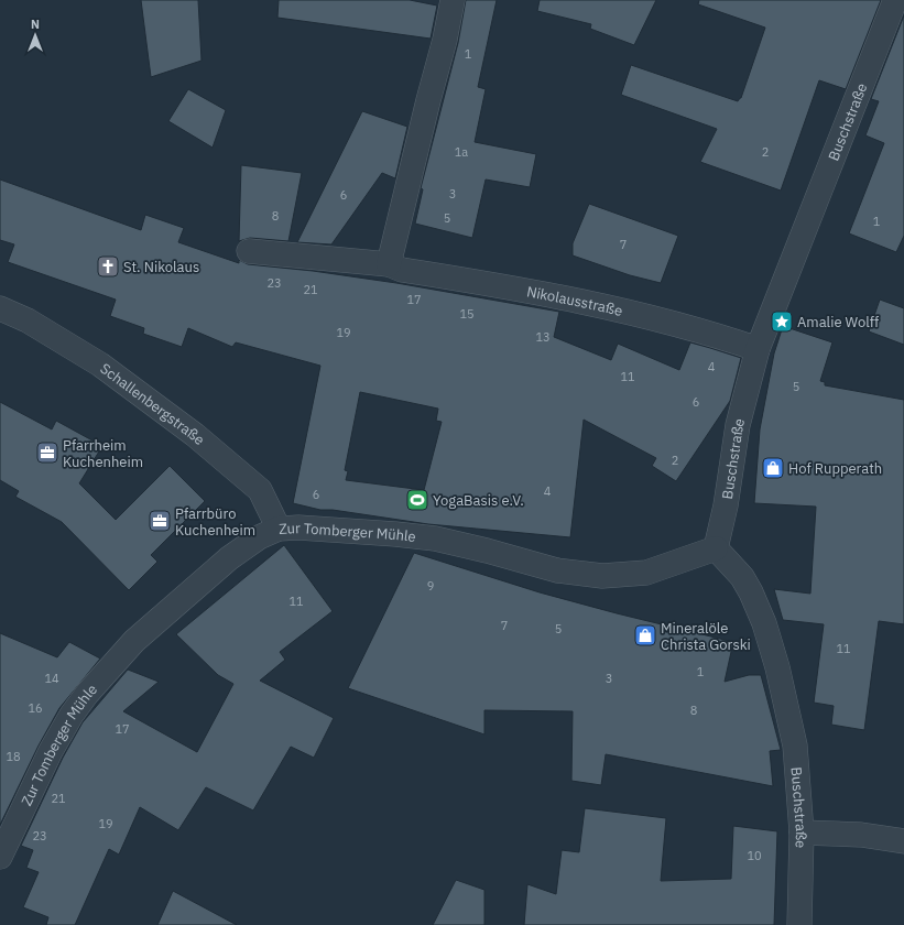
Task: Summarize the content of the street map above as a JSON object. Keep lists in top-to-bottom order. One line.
{"streets":{"street":["Buschstraße","Nikolausstraße","Schallenbergstraße","Zur Tomberger Mühle"]},"crossings":[["Buschstraße","Nikolausstraße"],["Buschstraße","Zur Tomberger Mühle"],["Schallenbergstraße","Zur Tomberger Mühle"]],"places":{"church":["St. Nikolaus"],"place":["Amalie Wolff"],"office":["Pfarrheim Kuchenheim","Pfarrbüro Kuchenheim"],"shop":["Hof Rupperath","Mineralöle Christa Gorski"],"sports":["YogaBasis e.V."]},"house_numbers":["1","1a","2","3","6","8","5","1","7","23","21","17","15","19","13","4","11","5","6","2","4","6","9","11","7","5","11","1","14","3","16","8","17","18","21","19","23","10"],"north":"top"}
